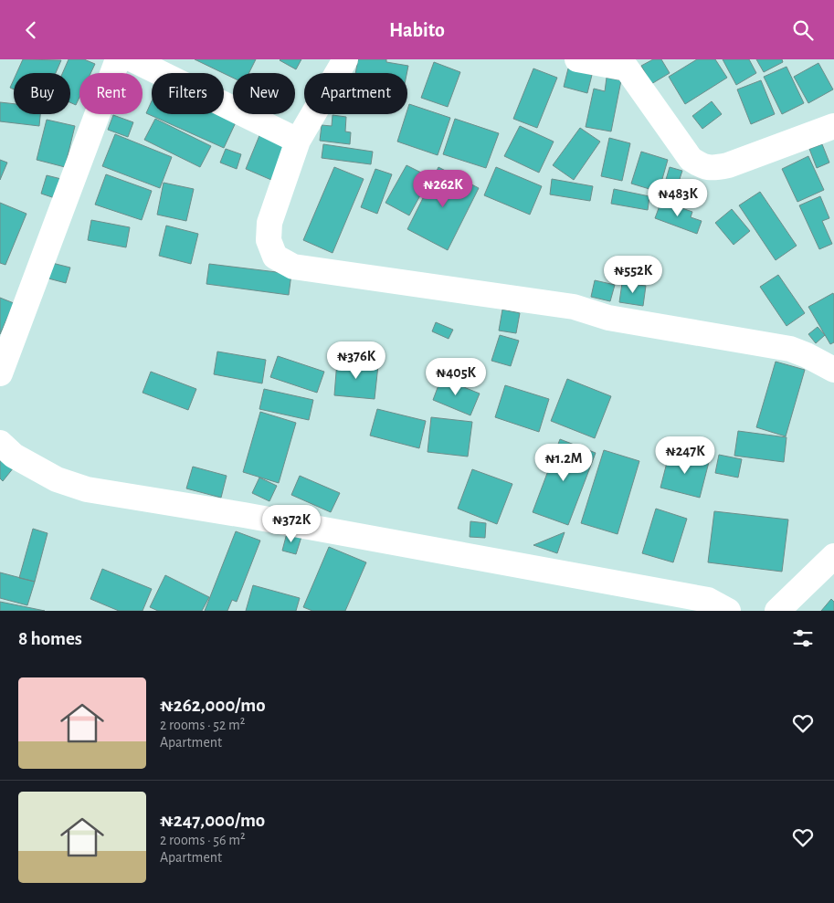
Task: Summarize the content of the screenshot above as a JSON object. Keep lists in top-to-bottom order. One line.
{"page":{"header":"Habito","chip":["Buy","Rent","Filters","New","Apartment"],"price":["₦262K","₦483K","₦552K","₦376K","₦405K","₦247K","₦1.2M","₦372K"],"heading":"8 homes","list":[{"name":"₦262,000/mo","note":"2 rooms · 52 m² · Apartment"},{"name":"₦247,000/mo","note":"2 rooms · 56 m² · Apartment"}]}}
